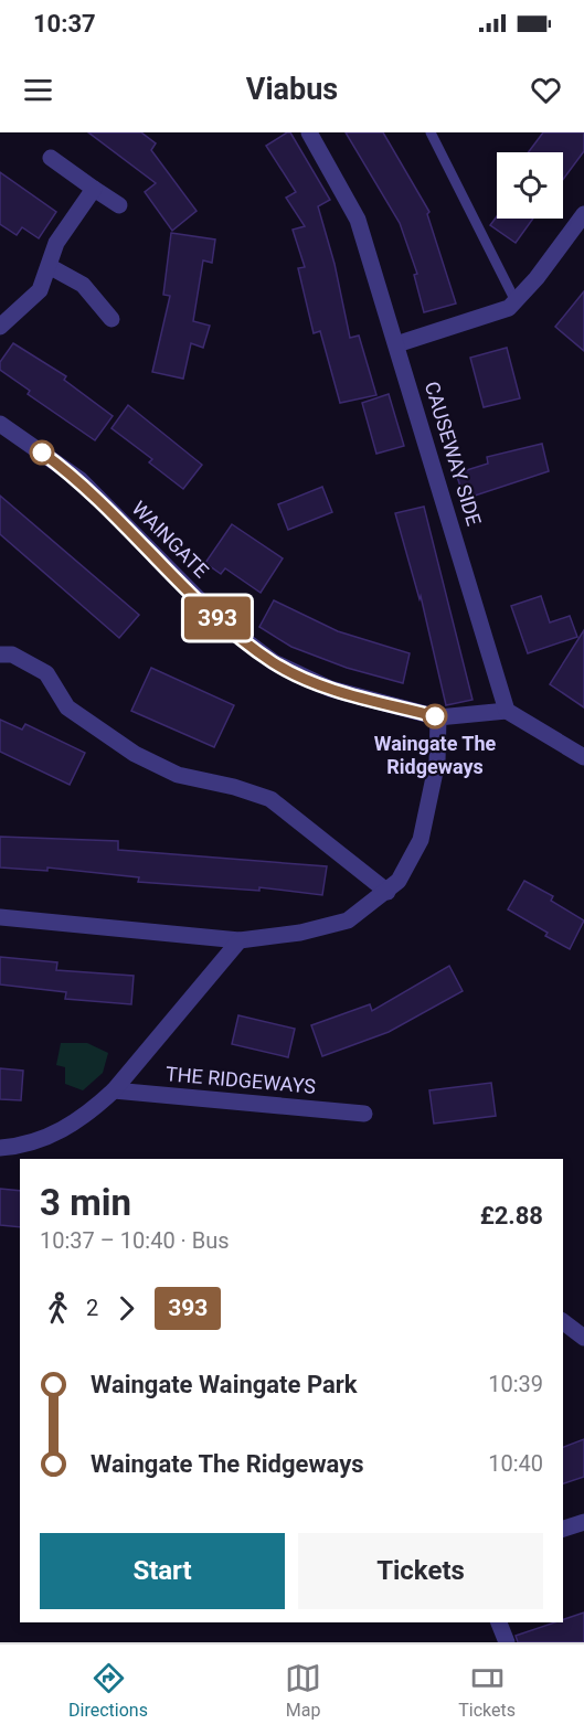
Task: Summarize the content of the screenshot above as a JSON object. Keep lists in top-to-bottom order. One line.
{"streets":{"street":["CAUSEWAY SIDE","WAINGATE","THE RIDGEWAYS"]},"crossings":[["CAUSEWAY SIDE","WAINGATE"]],"places":["Waingate The Ridgeways"],"lines":["bus line 393"],"page":{"status":"10:37","header":"Viabus","on_map":"393","heading":["3 min","10:37 – 10:40 · Bus","£2.88"],"legs":["2","393"],"list":[{"name":"Waingate Waingate Park","value":"10:39"},{"name":"Waingate The Ridgeways","value":"10:40"}],"buttons":["Start","Tickets"],"tabs":["Directions","Map","Tickets"]}}
